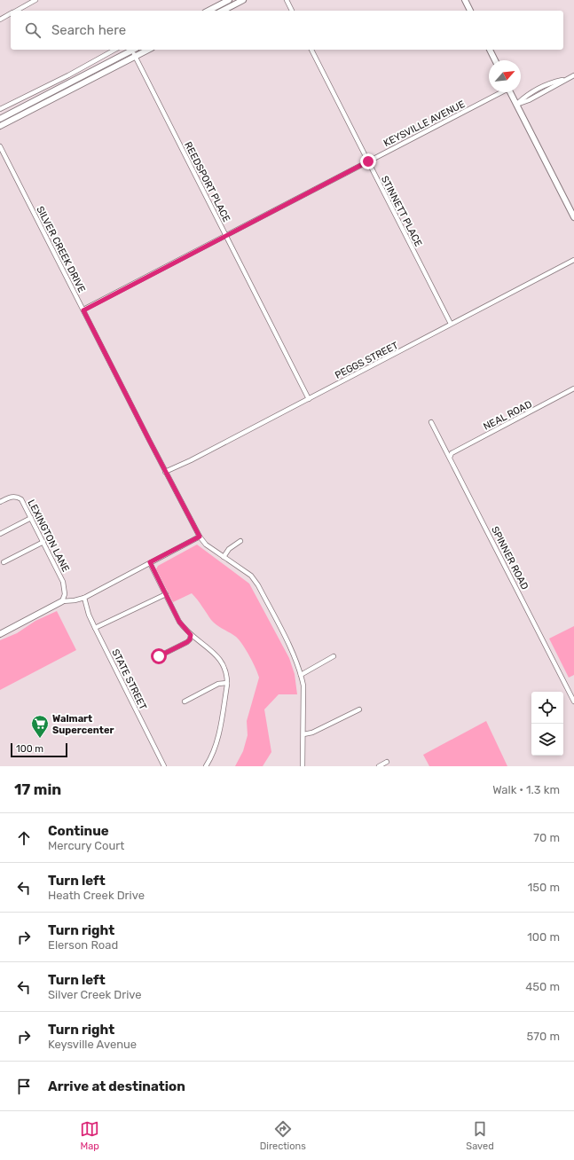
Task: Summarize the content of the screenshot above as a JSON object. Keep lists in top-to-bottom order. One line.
{"streets":{"street":["KEYSVILLE AVENUE","REEDSPORT PLACE","STINNETT PLACE","SILVER CREEK DRIVE","PEGGS STREET","NEAL ROAD","LEXINGTON LANE","SPINNER ROAD","STATE STREET"]},"crossings":[["KEYSVILLE AVENUE","REEDSPORT PLACE"],["KEYSVILLE AVENUE","STINNETT PLACE"],["KEYSVILLE AVENUE","SILVER CREEK DRIVE"],["REEDSPORT PLACE","PEGGS STREET"],["STINNETT PLACE","PEGGS STREET"],["SILVER CREEK DRIVE","PEGGS STREET"],["NEAL ROAD","SPINNER ROAD"]],"places":{"supermarket":["Walmart Supercenter"]},"scale_bar":"100 m","north":"top right","page":{"search":"Search here","scale":"100 m","heading":["17 min","Walk · 1.3 km"],"list":[["Continue","Mercury Court","70 m"],["Turn left","Heath Creek Drive","150 m"],["Turn right","Elerson Road","100 m"],["Turn left","Silver Creek Drive","450 m"],["Turn right","Keysville Avenue","570 m"],"Arrive at destination"],"nav":["Map","Directions","Saved"]}}
